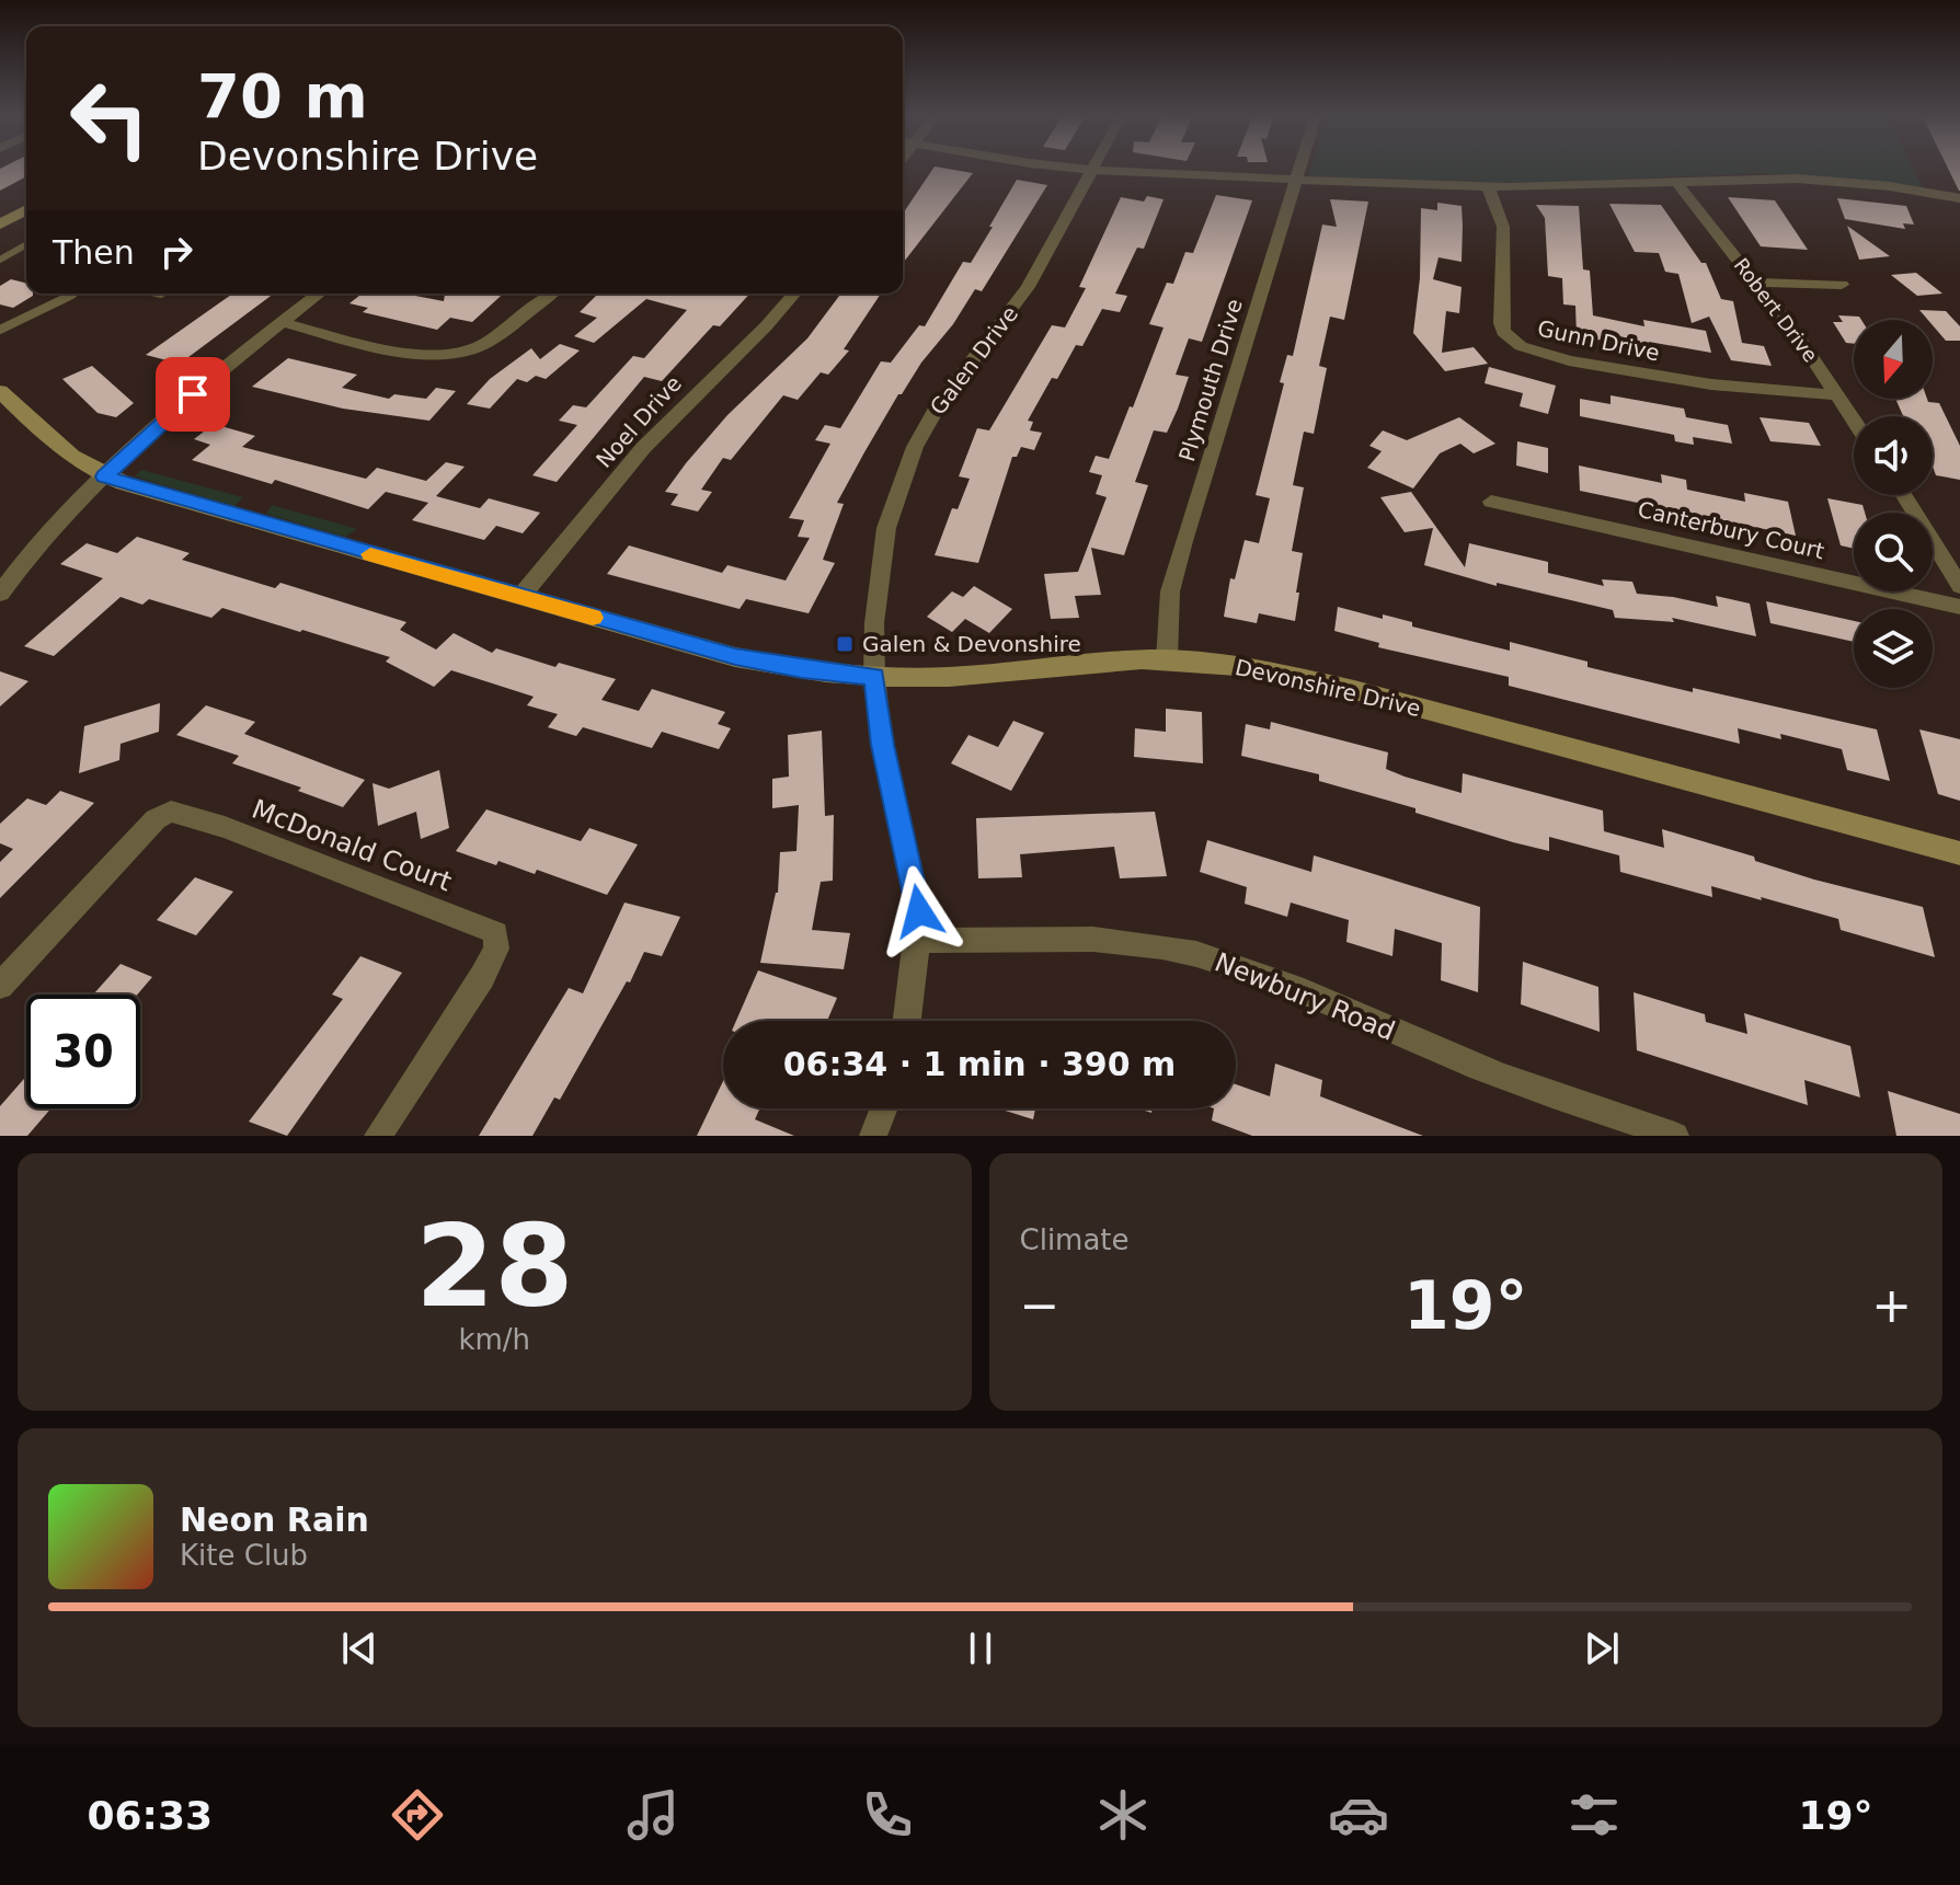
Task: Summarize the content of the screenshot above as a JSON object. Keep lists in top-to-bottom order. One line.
{"streets":{"street":["Robert Drive","Gunn Drive","Galen Drive","Plymouth Drive","Noel Drive","Canterbury Court","Devonshire Drive","McDonald Court","Newbury Road"]},"crossings":[["Robert Drive","Gunn Drive"],["Galen Drive","Devonshire Drive"],["Galen Drive","Newbury Road"],["Plymouth Drive","Devonshire Drive"],["Noel Drive","Devonshire Drive"]],"places":{"transit":["Galen & Devonshire"]},"north":"bottom","page":{"turn":["70 m","Devonshire Drive"],"then":"Then","limit":"30","trip":"06:34 · 1 min · 390 m","tile":[["28","km/h"],"Climate"],"heat":["−","19°","+"],"song":["Neon Rain","Kite Club"],"tabs":["06:33","19°"]}}
